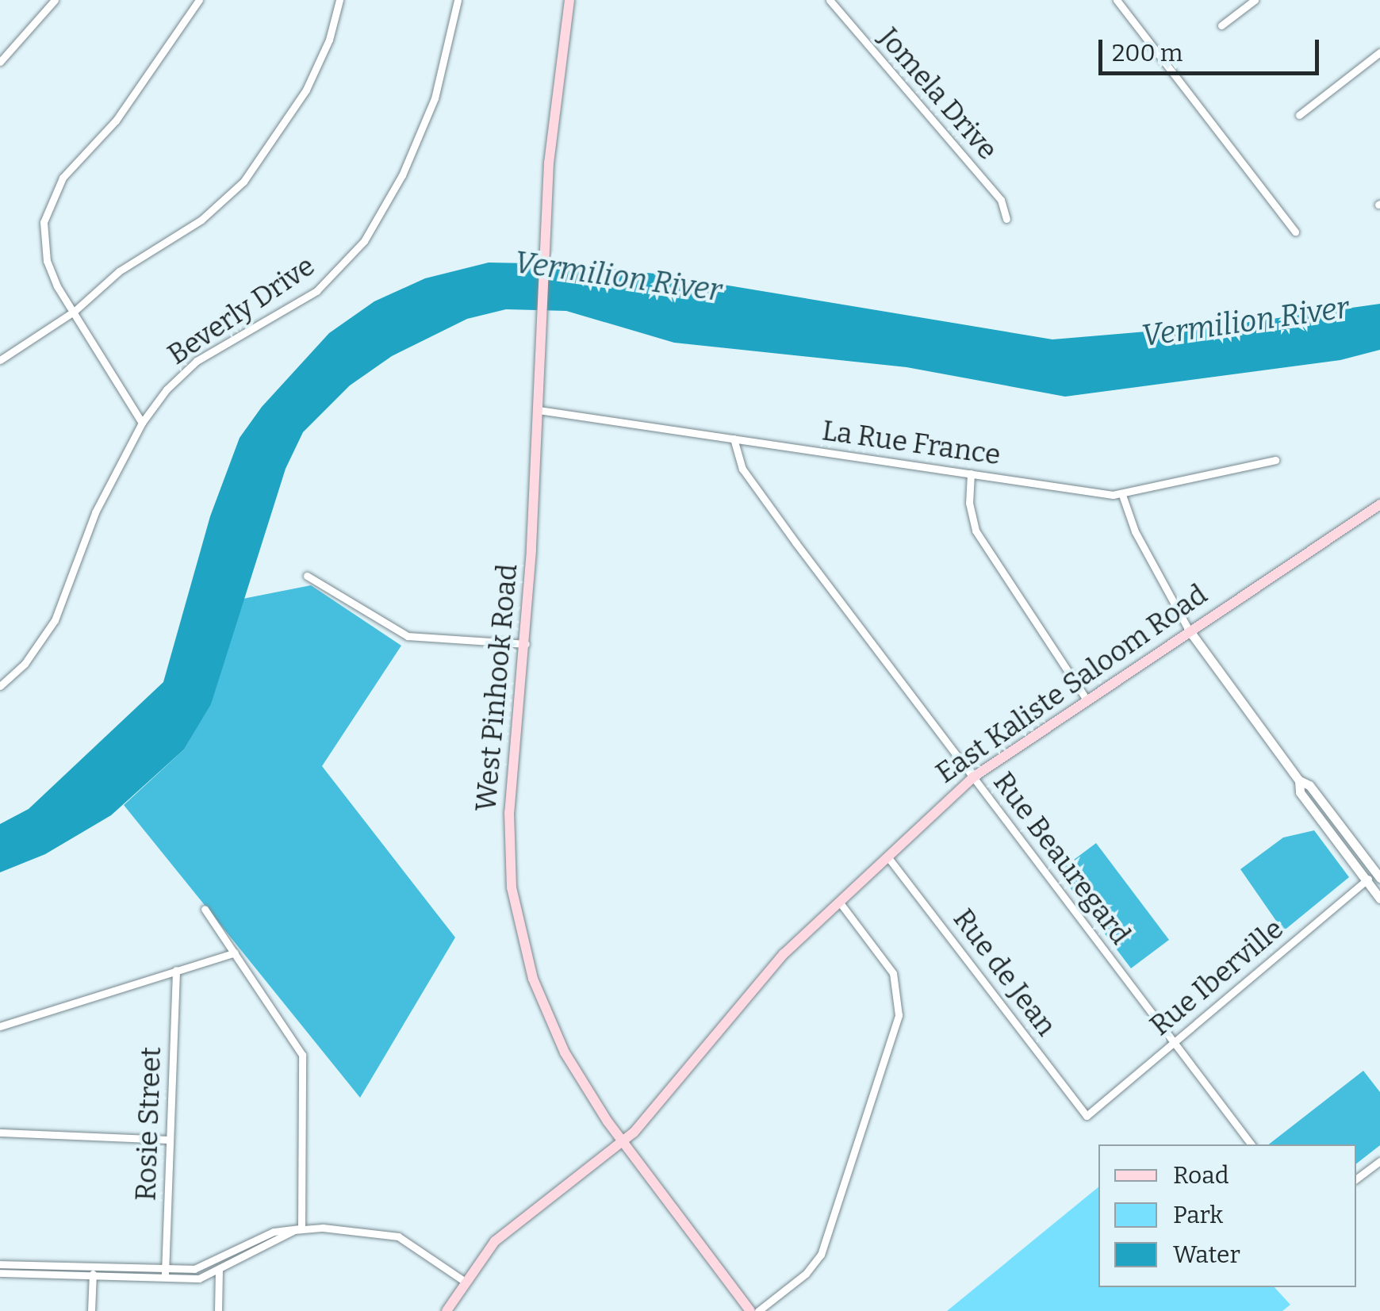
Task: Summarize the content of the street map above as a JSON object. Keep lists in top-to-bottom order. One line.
{"streets":{"main road":["East Kaliste Saloom Road","West Pinhook Road"],"street":["Jomela Drive","Beverly Drive","La Rue France","Rue Beauregard","Rue de Jean","Rue Iberville","Rosie Street"]},"crossings":[["La Rue France","West Pinhook Road"],["La Rue France","Rue Beauregard"],["East Kaliste Saloom Road","West Pinhook Road"],["East Kaliste Saloom Road","Rue Beauregard"],["East Kaliste Saloom Road","Rue de Jean"],["Rue Beauregard","Rue Iberville"],["Rue de Jean","Rue Iberville"]],"water":["Vermilion River"],"legend":["Road","Park","Water"],"scale_bar":"200 m"}
